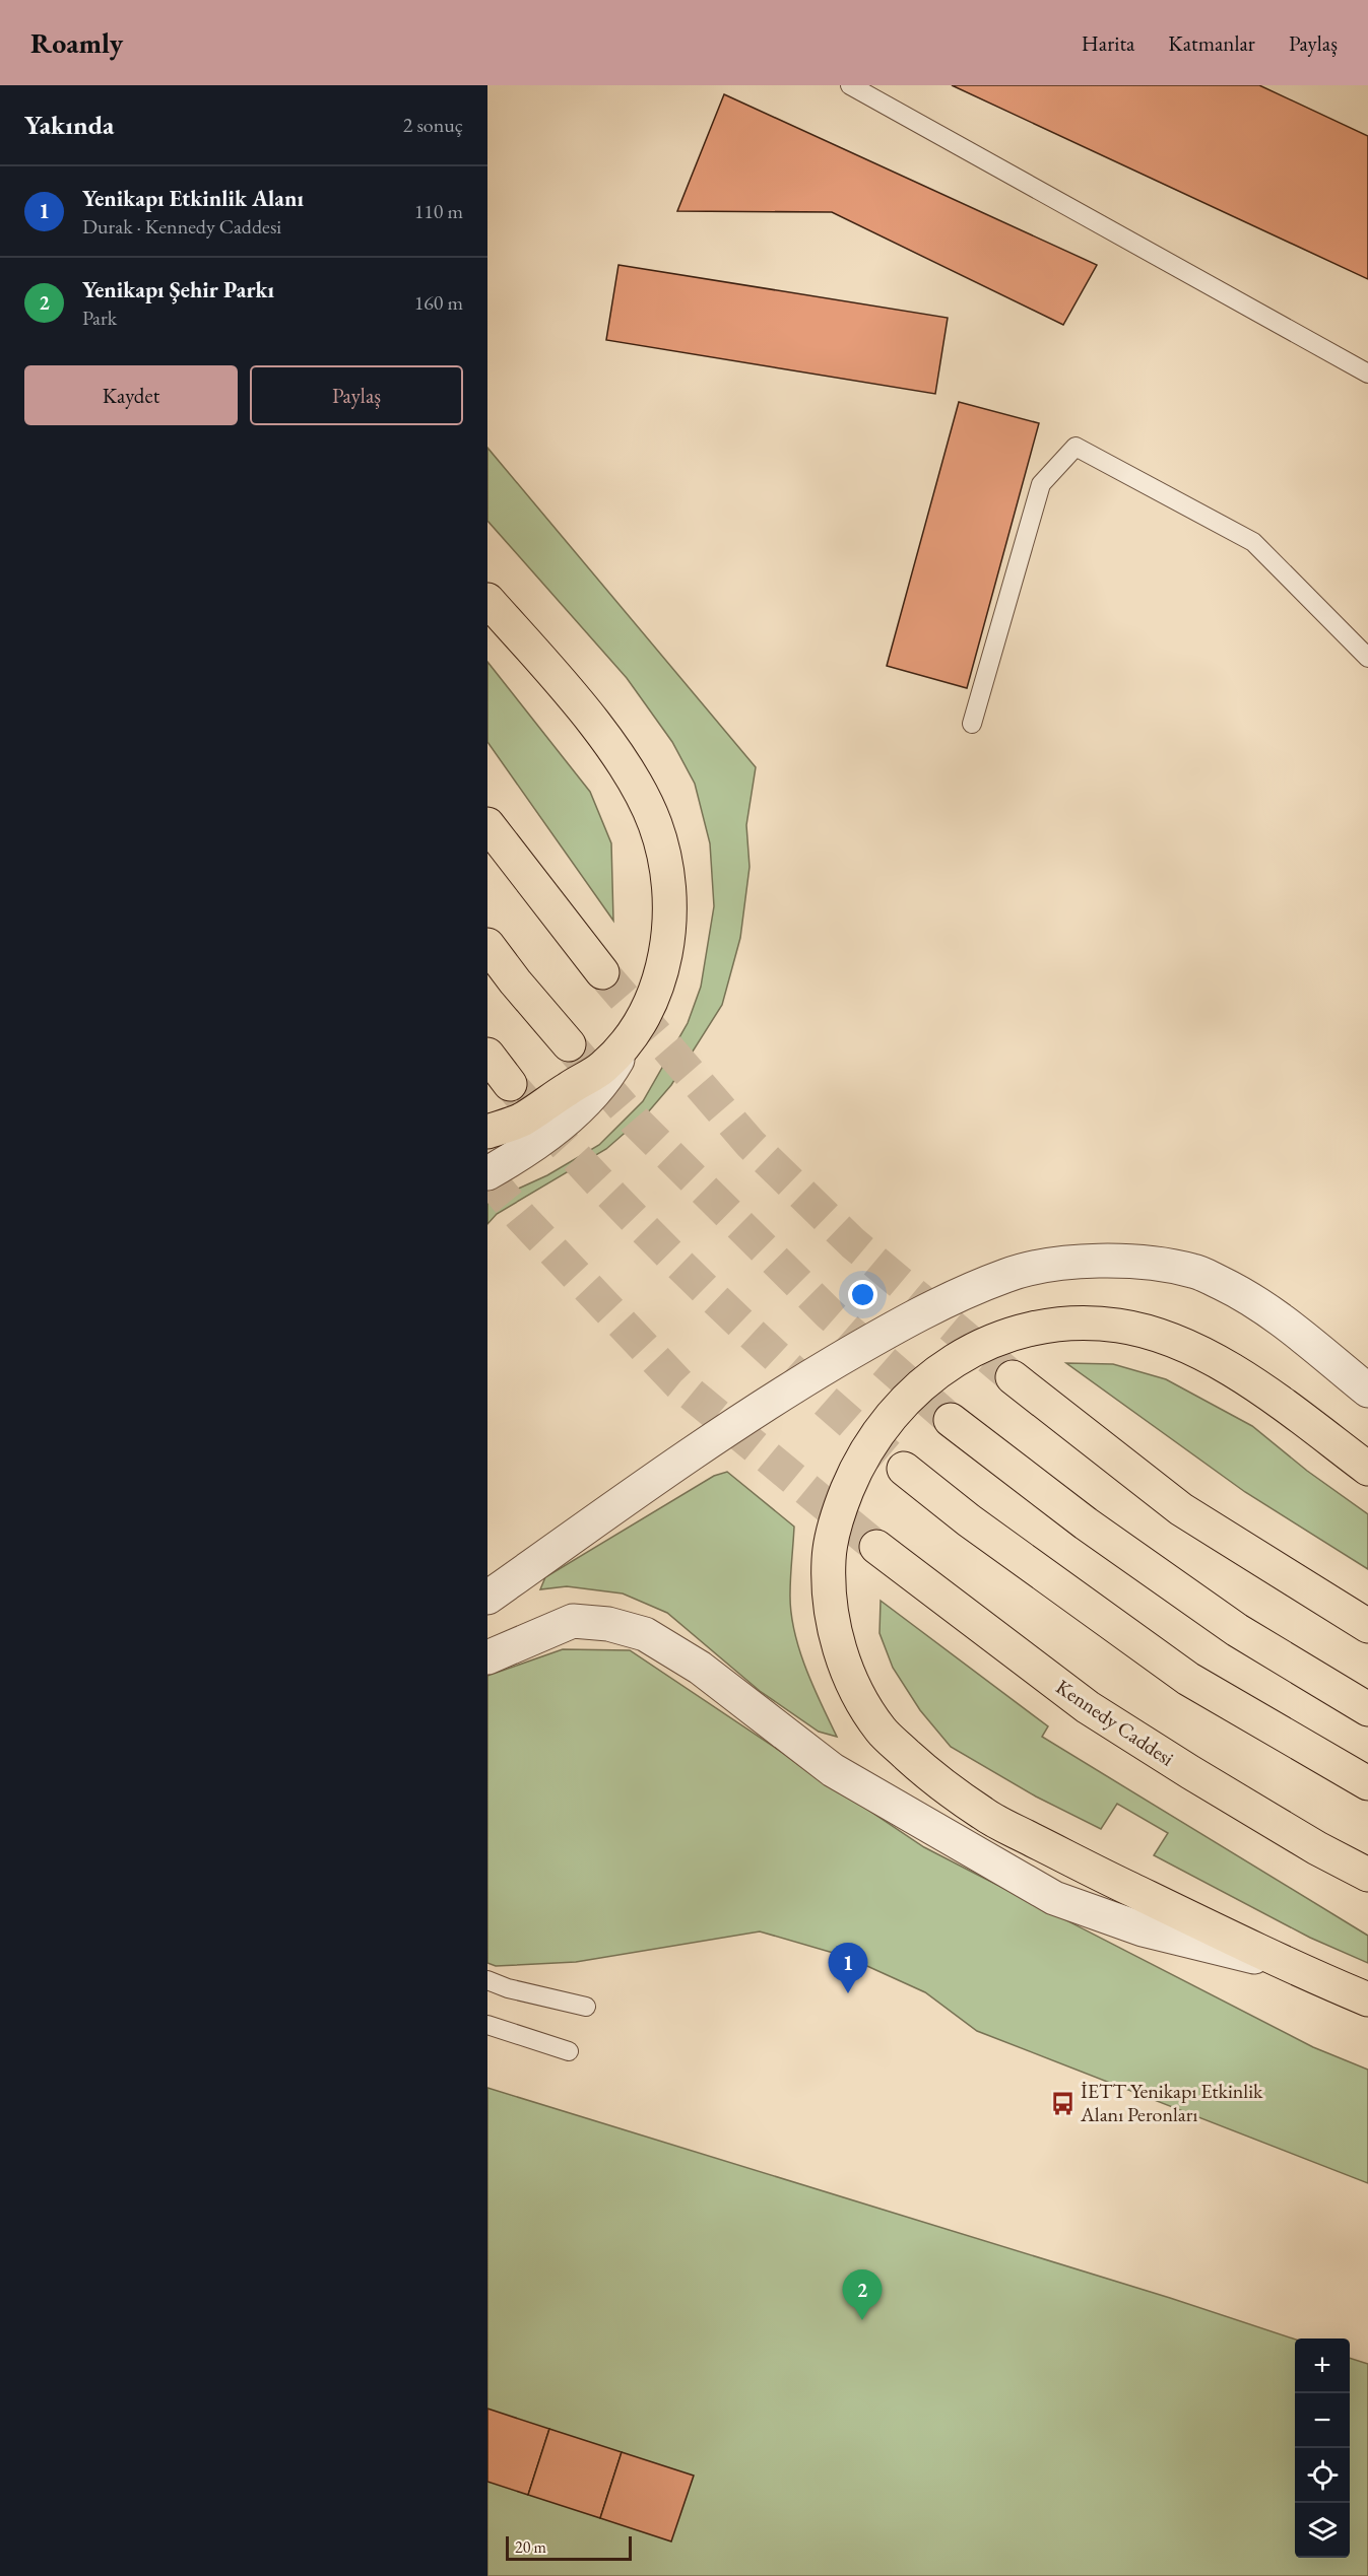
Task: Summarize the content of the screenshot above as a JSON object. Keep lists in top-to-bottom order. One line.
{"streets":{"main road":["Kennedy Caddesi"]},"places":{"bus stop":["İETT Yenikapı Etkinlik Alanı Peronları"]},"scale_bar":"20 m","page":{"header":"Roamly","nav":["Harita","Katmanlar","Paylaş"],"heading":["Yakında","2 sonuç"],"list":[{"mark":"1","name":"Yenikapı Etkinlik Alanı","note":"Durak · Kennedy Caddesi","value":"110 m"},{"mark":"2","name":"Yenikapı Şehir Parkı","note":"Park","value":"160 m"}],"buttons":["Kaydet","Paylaş"],"pins":["1","2"],"map_buttons":["+","−"],"scale":"20 m"}}
